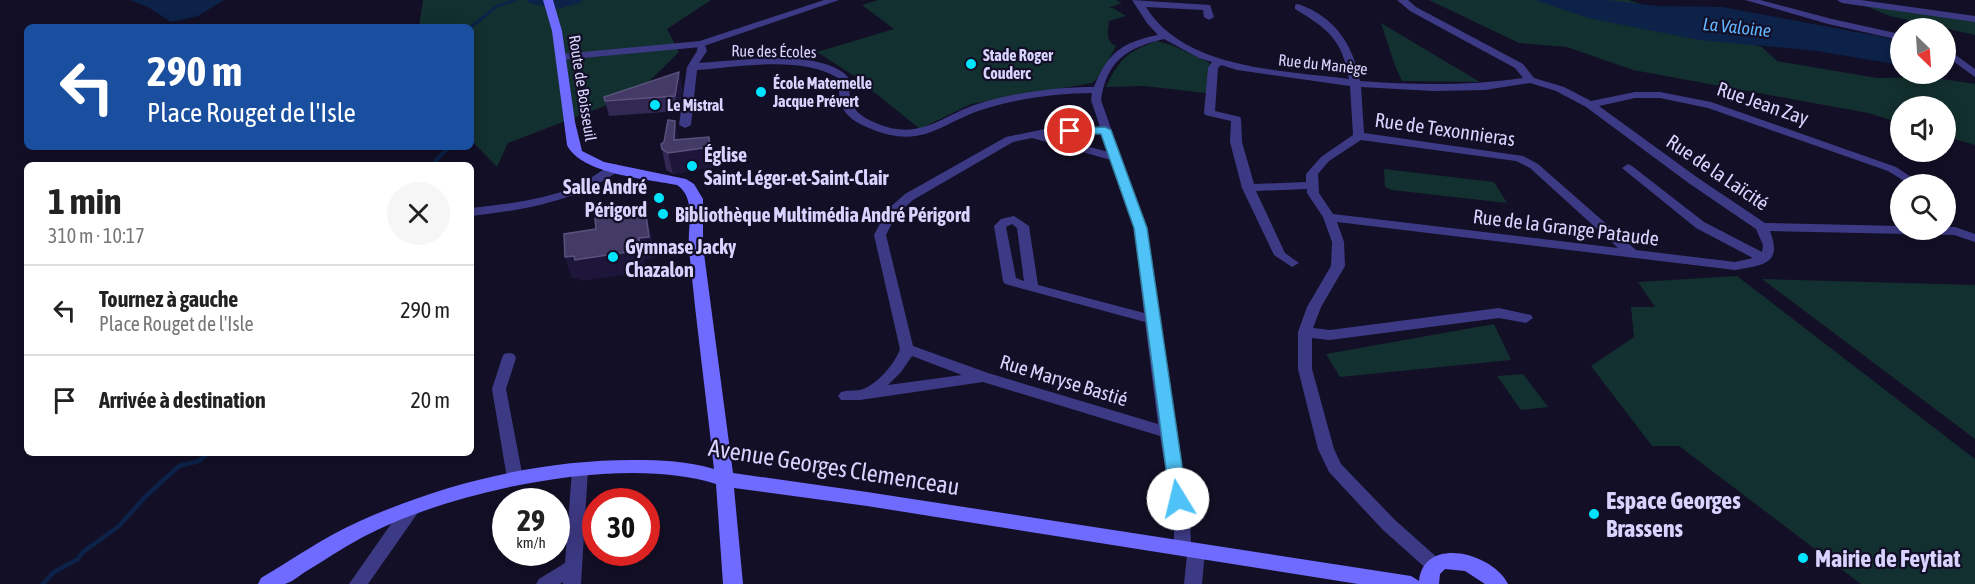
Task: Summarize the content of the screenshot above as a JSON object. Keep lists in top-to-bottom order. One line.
{"streets":{"main road":["Route de Boisseuil","Avenue Georges Clemenceau"],"street":["Rue des Écoles","Rue du Manège","Rue Jean Zay","Rue de Texonnieras","Rue de la Laïcité","Rue de la Grange Pataude","Rue Maryse Bastié"]},"crossings":[["Rue du Manège","Rue de la Laïcité"],["Route de Boisseuil","Avenue Georges Clemenceau"],["Rue Jean Zay","Rue de la Laïcité"],["Rue de Texonnieras","Rue de la Grange Pataude"]],"water":["La Valoine"],"places":["Stade Roger Couderc","École Maternelle Jacque Prévert","Le Mistral","Église Saint-Léger-et-Saint-Clair","Salle André Périgord","Bibliothèque Multimédia André Périgord","Gymnase Jacky Chazalon","Espace Georges Brassens","Mairie de Feytiat"],"north":"bottom right","page":{"turn":["290 m","Place Rouget de l'Isle"],"heading":["1 min","310 m · 10:17"],"list":[{"name":"Tournez à gauche","note":"Place Rouget de l'Isle","value":"290 m"},{"name":"Arrivée à destination","value":"20 m"}],"speed":"29 km/h","limit":"30"}}
